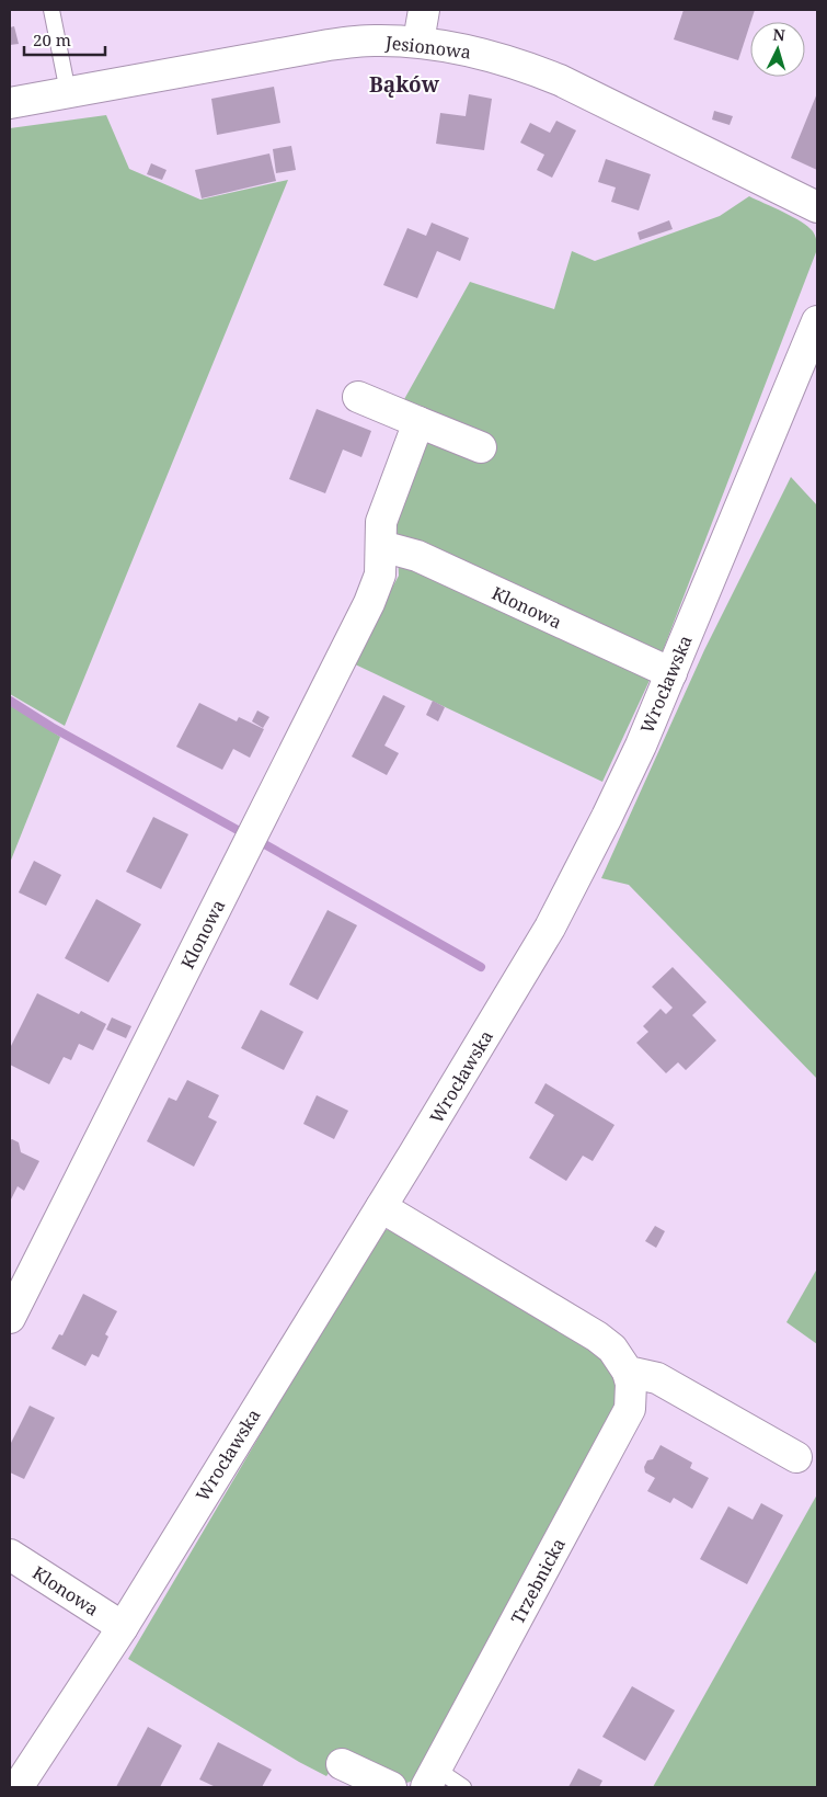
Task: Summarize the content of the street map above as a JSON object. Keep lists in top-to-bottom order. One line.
{"streets":{"street":["Jesionowa","Klonowa","Wrocławska","Trzebnicka"]},"crossings":[["Klonowa","Wrocławska"],["Wrocławska","Trzebnicka"]],"districts":["Bąków"],"scale_bar":"20 m","north":"top"}
